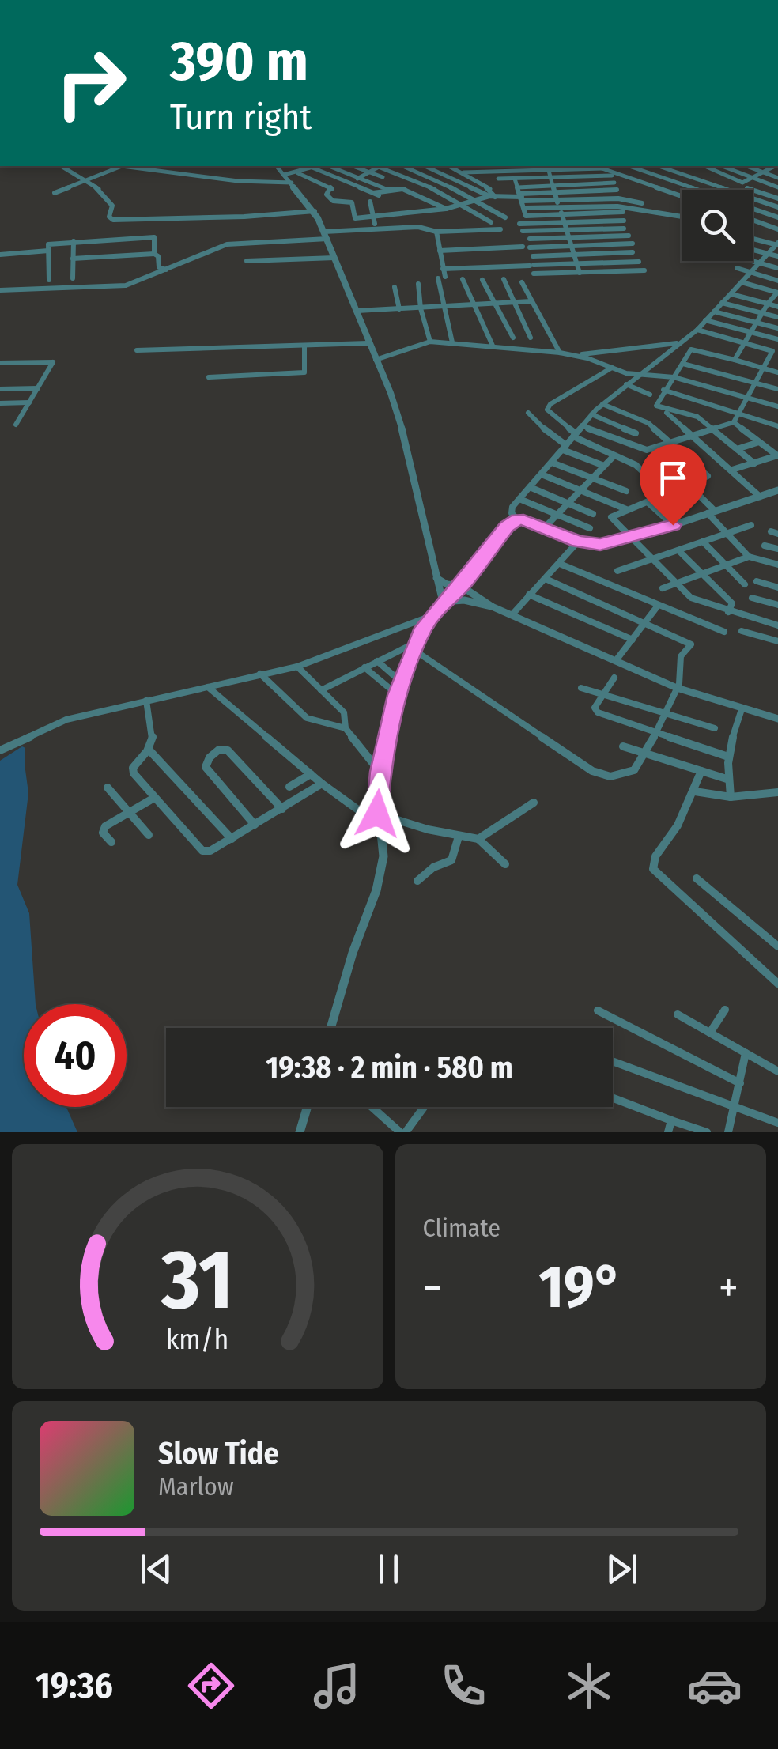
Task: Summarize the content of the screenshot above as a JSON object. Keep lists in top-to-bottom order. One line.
{"page":{"turn":["390 m","Turn right"],"limit":"40","trip":"19:38 · 2 min · 580 m","tile":"Climate","heat":["−","19°","+"],"song":["Slow Tide","Marlow"],"tabs":"19:36","gauge":["31","km/h"]}}
